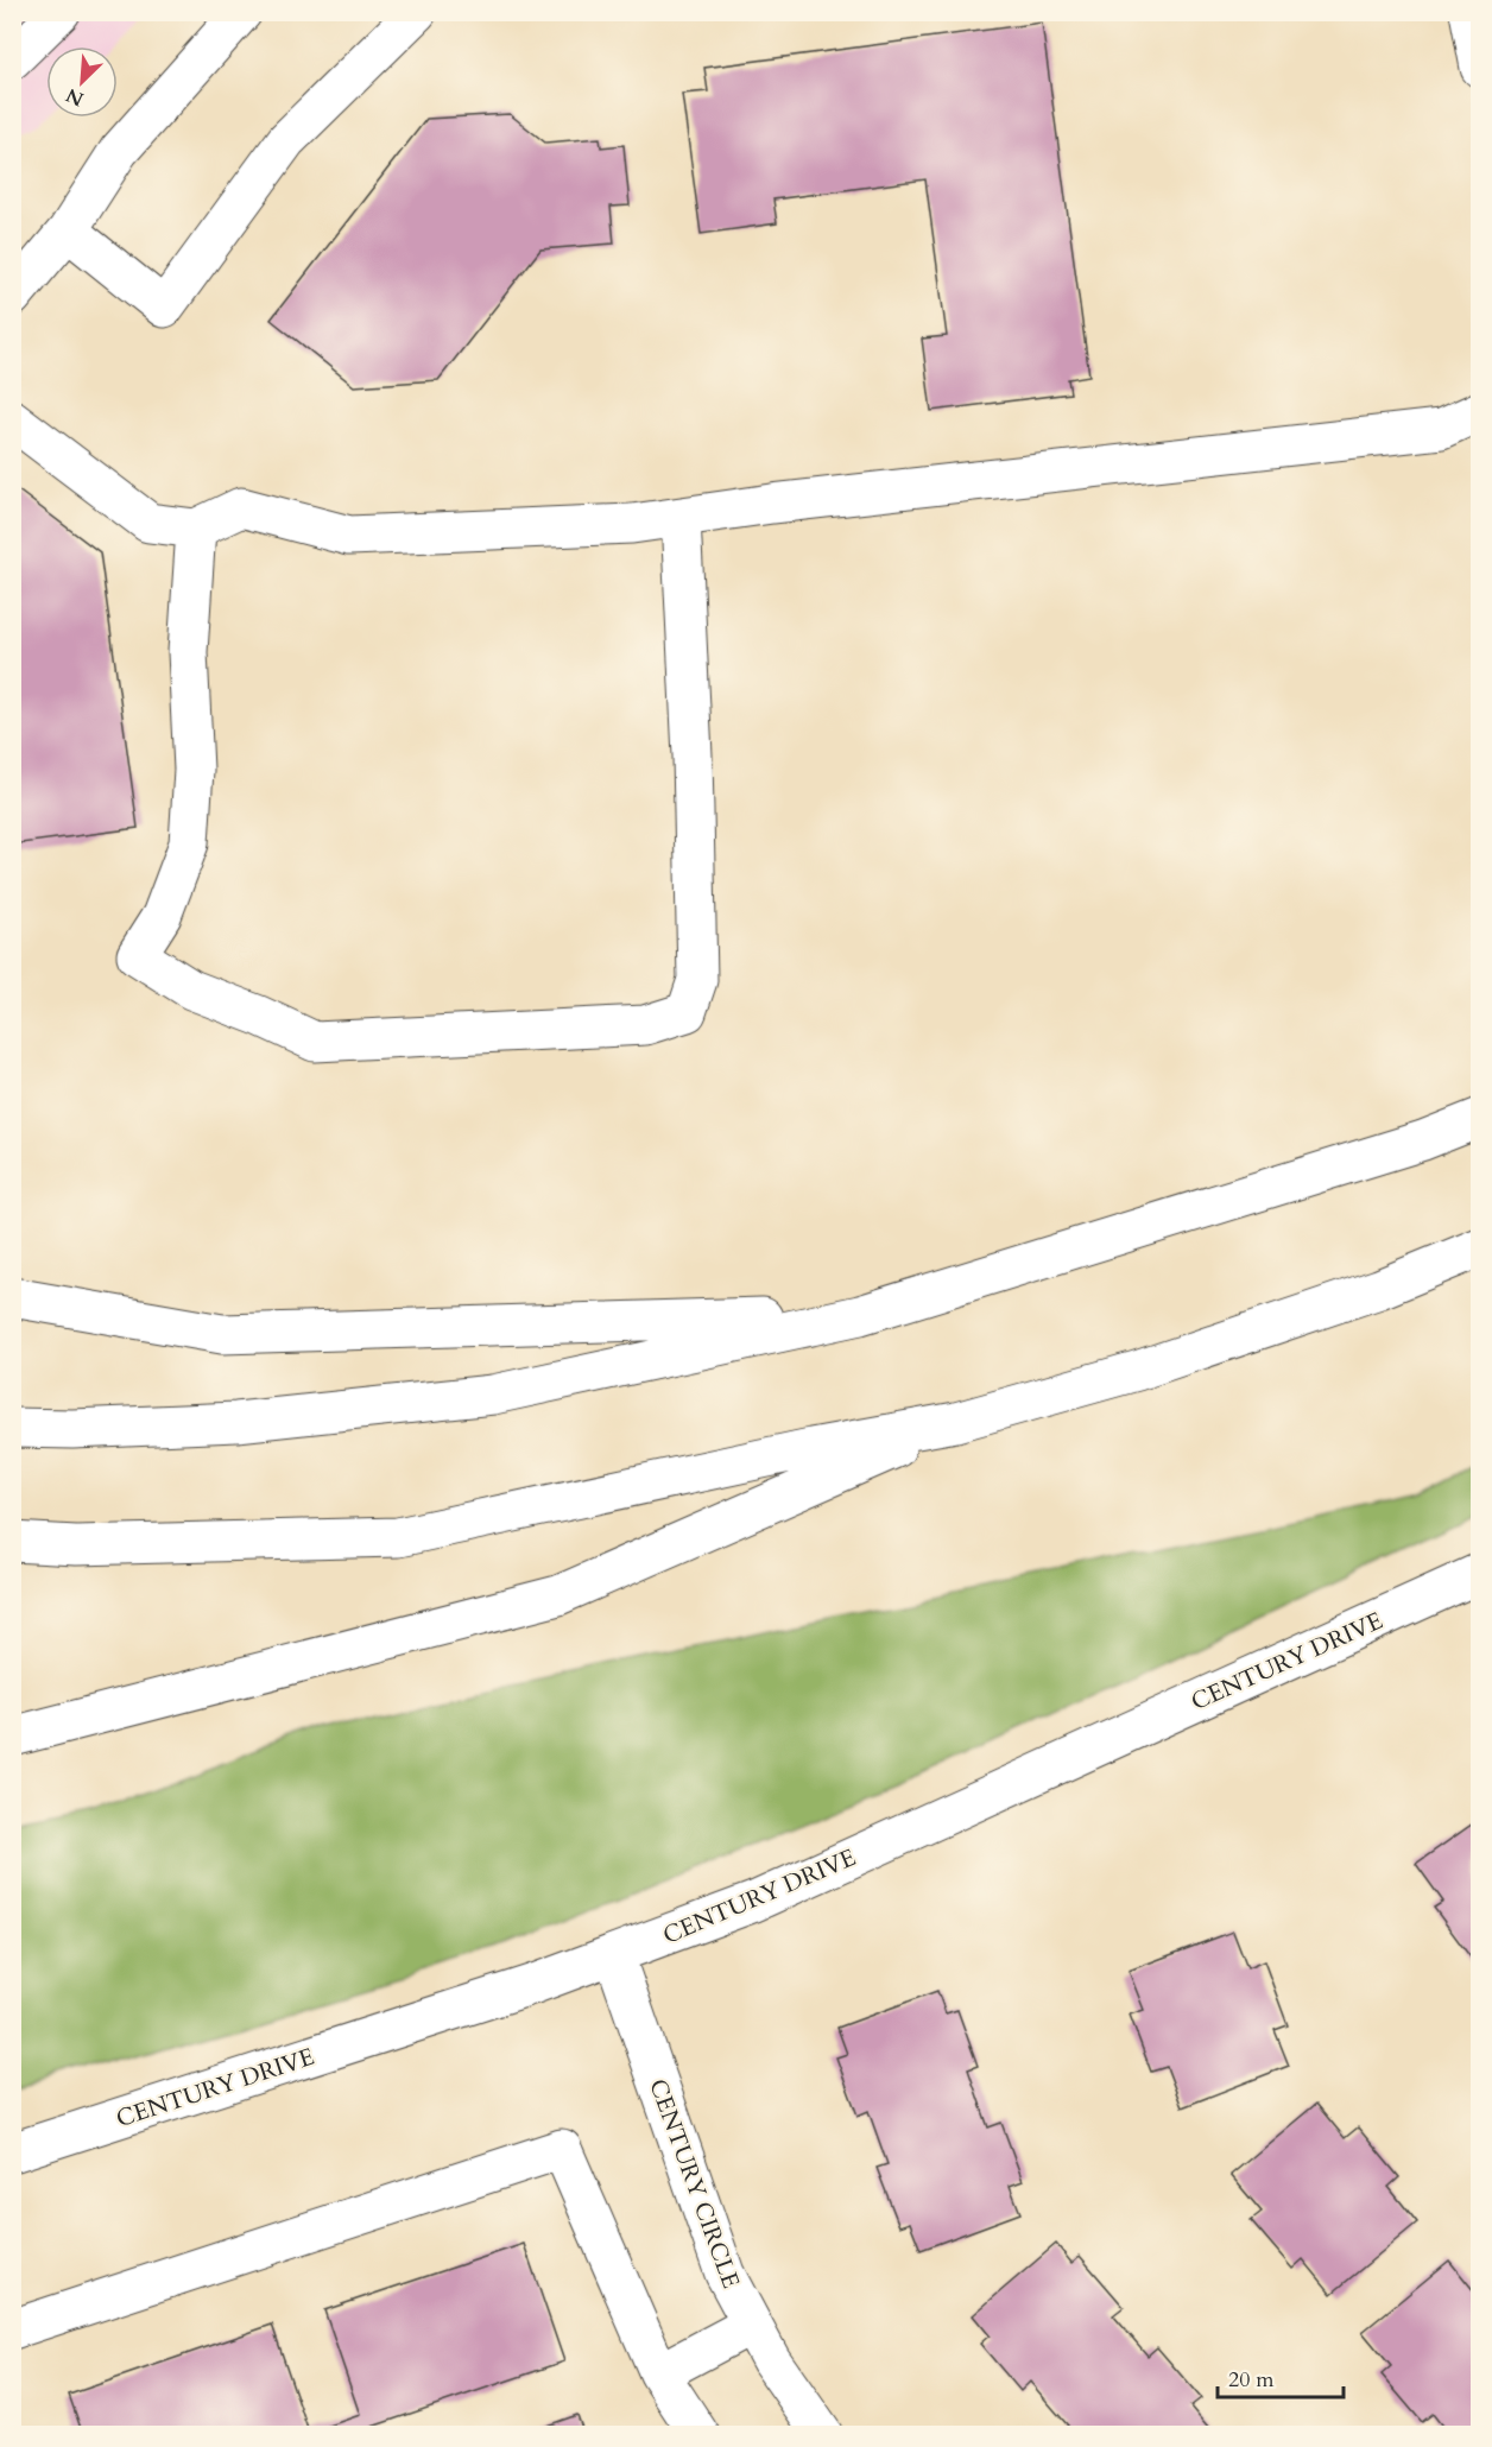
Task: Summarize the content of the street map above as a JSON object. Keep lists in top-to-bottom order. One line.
{"streets":{"main road":["CENTURY DRIVE","CENTURY CIRCLE"]},"crossings":[["CENTURY DRIVE","CENTURY CIRCLE"]],"scale_bar":"20 m","north":"bottom left"}
